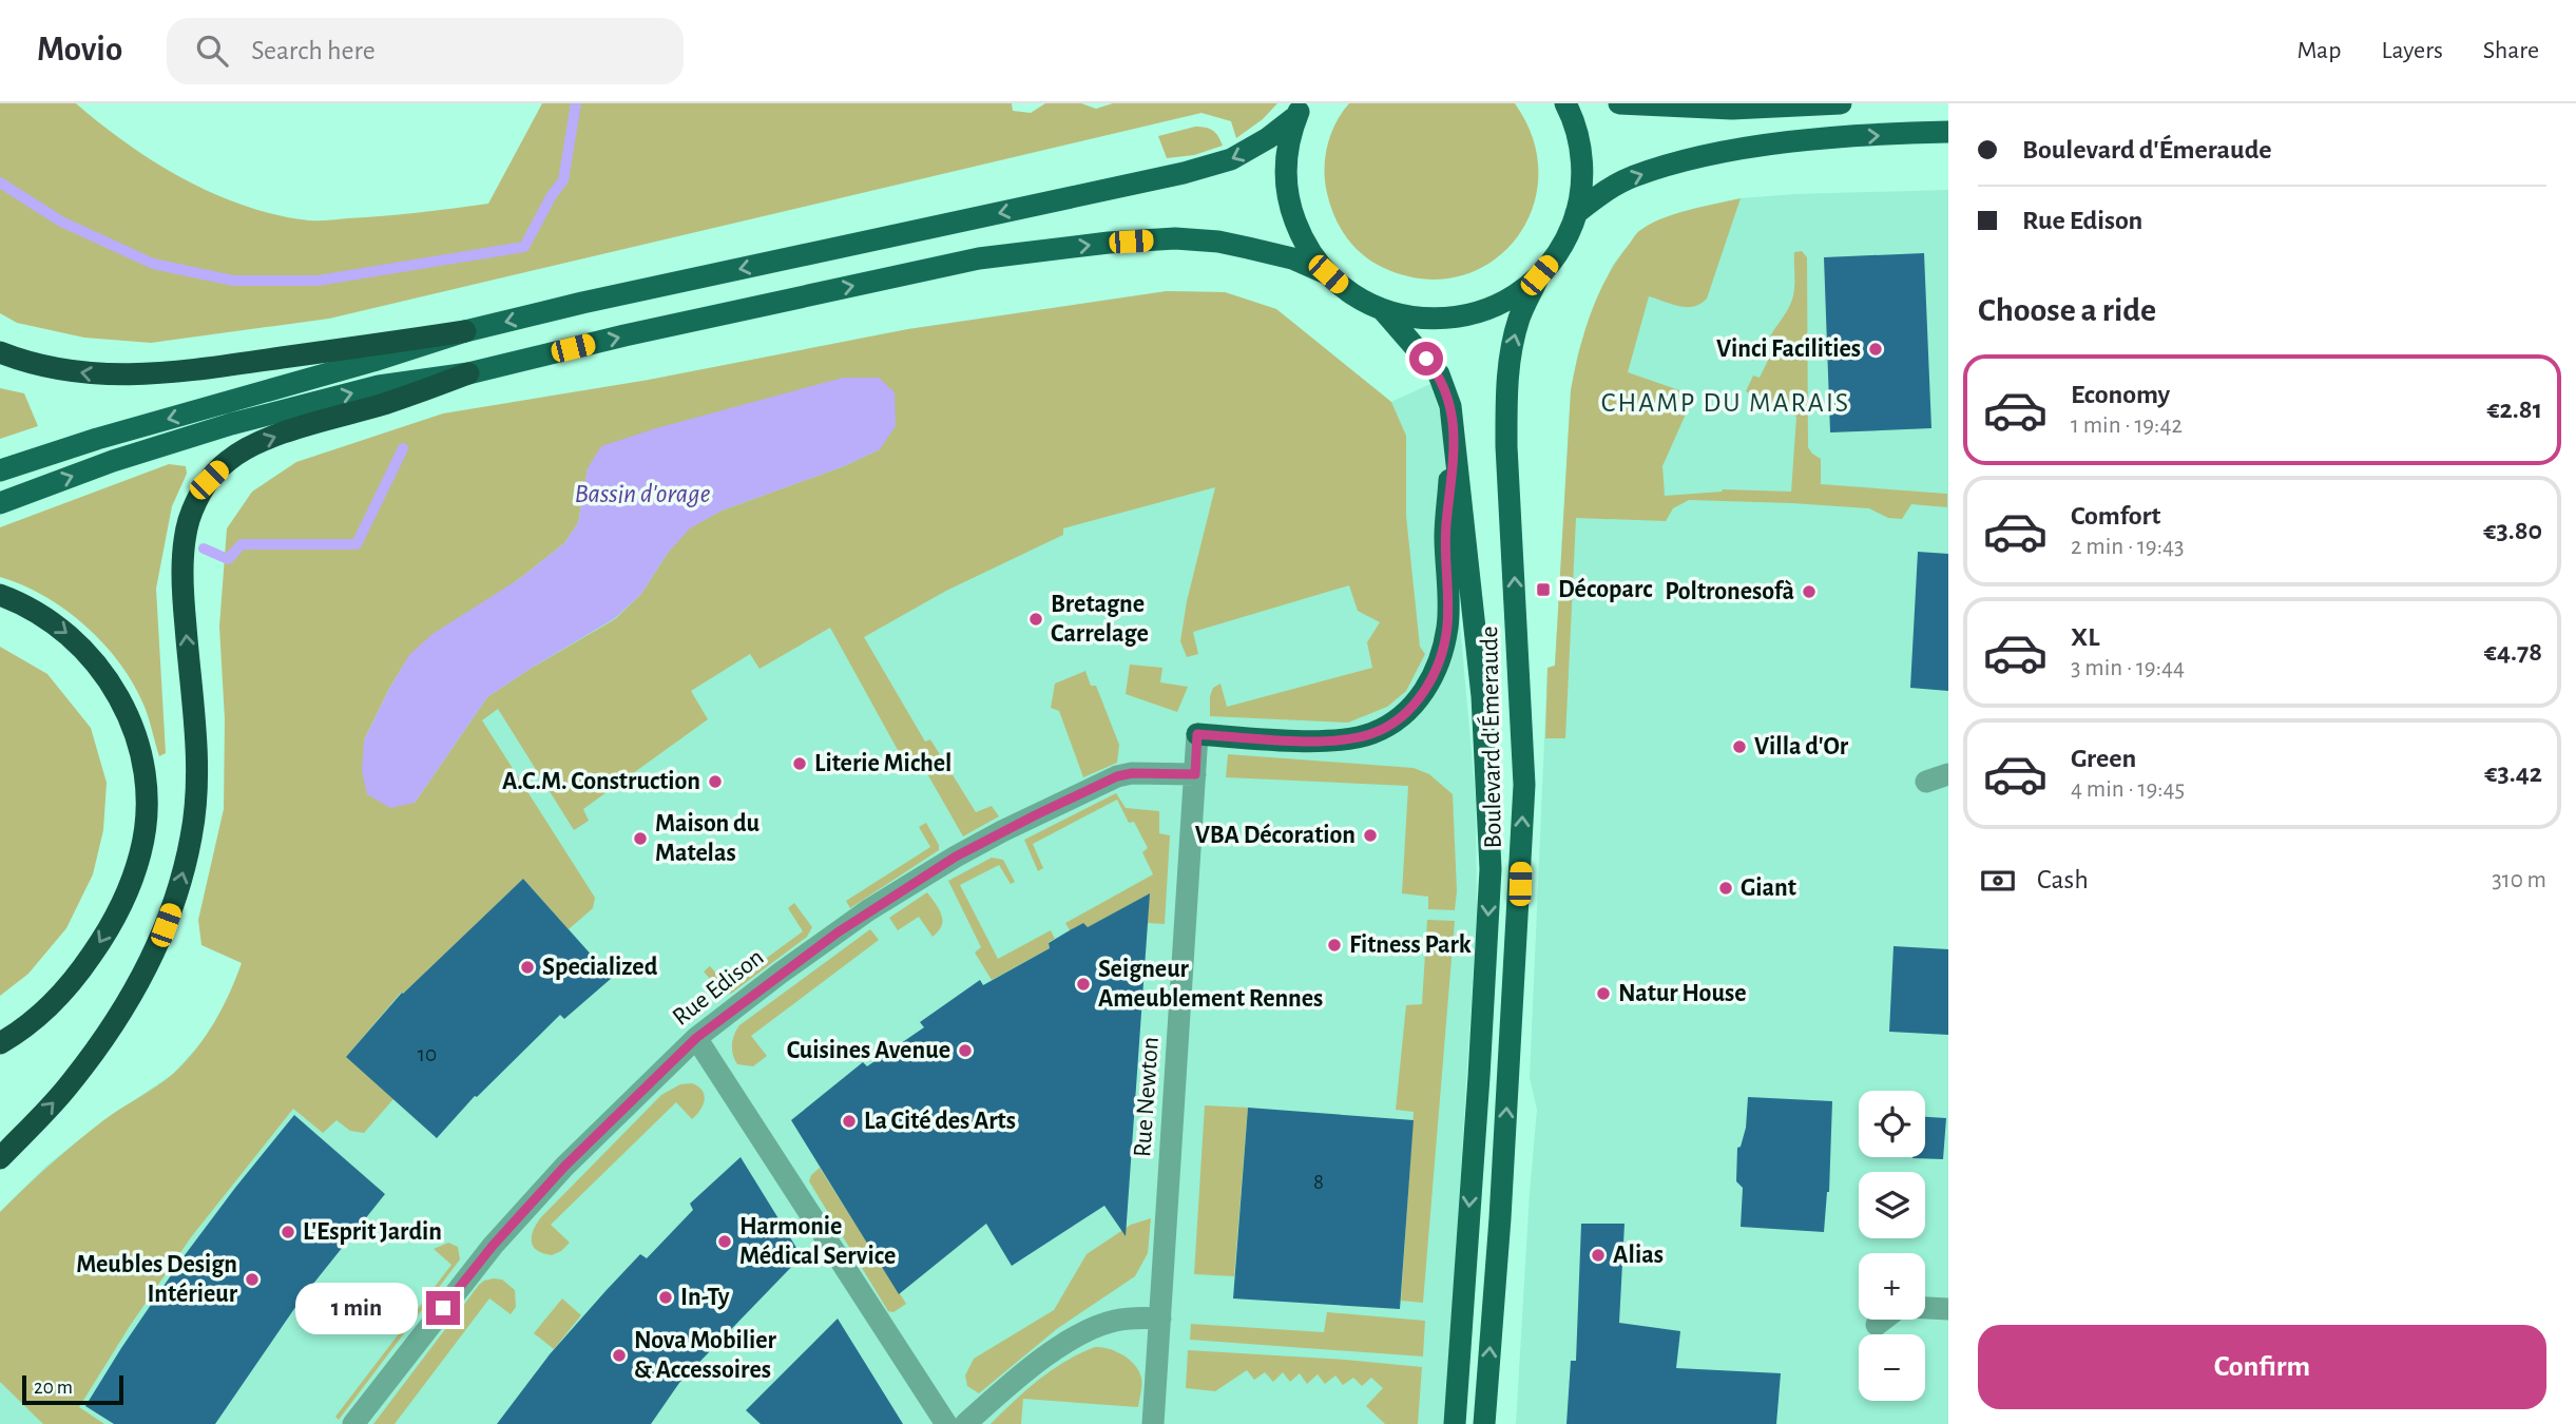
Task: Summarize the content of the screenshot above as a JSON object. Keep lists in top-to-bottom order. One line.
{"streets":{"main road":["Boulevard d'Émeraude"],"street":["Rue Edison","Rue Newton"]},"crossings":[["Rue Edison","Rue Newton"]],"districts":["CHAMP DU MARAIS"],"water":["Bassin d'orage"],"places":{"other":["Vinci Facilities","Poltronesofà","Bretagne Carrelage","Villa d'Or","Literie Michel","A.C.M. Construction","VBA Décoration","Maison du Matelas","Giant","Fitness Park","Specialized","Seigneur Ameublement Rennes","Natur House","Cuisines Avenue","La Cité des Arts","L'Esprit Jardin","Harmonie Médical Service","Alias","Meubles Design Intérieur","In-Ty","Nova Mobilier & Accessoires"],"transit":["Décoparc"]},"house_numbers":["10","8"],"scale_bar":"20 m","page":{"header":"Movio","search":"Search here","nav":["Map","Layers","Share"],"banner":["Boulevard d'Émeraude","Rue Edison"],"heading":"Choose a ride","list":[{"name":"Economy","note":"1 min · 19:42","value":"€2.81"},{"name":"Comfort","note":"2 min · 19:43","value":"€3.80"},{"name":"XL","note":"3 min · 19:44","value":"€4.78"},{"name":"Green","note":"4 min · 19:45","value":"€3.42"}],"pay":["Cash","310 m"],"map_buttons":["+","−"],"bubble":"1 min","buttons":"Confirm","scale":"20 m"}}
